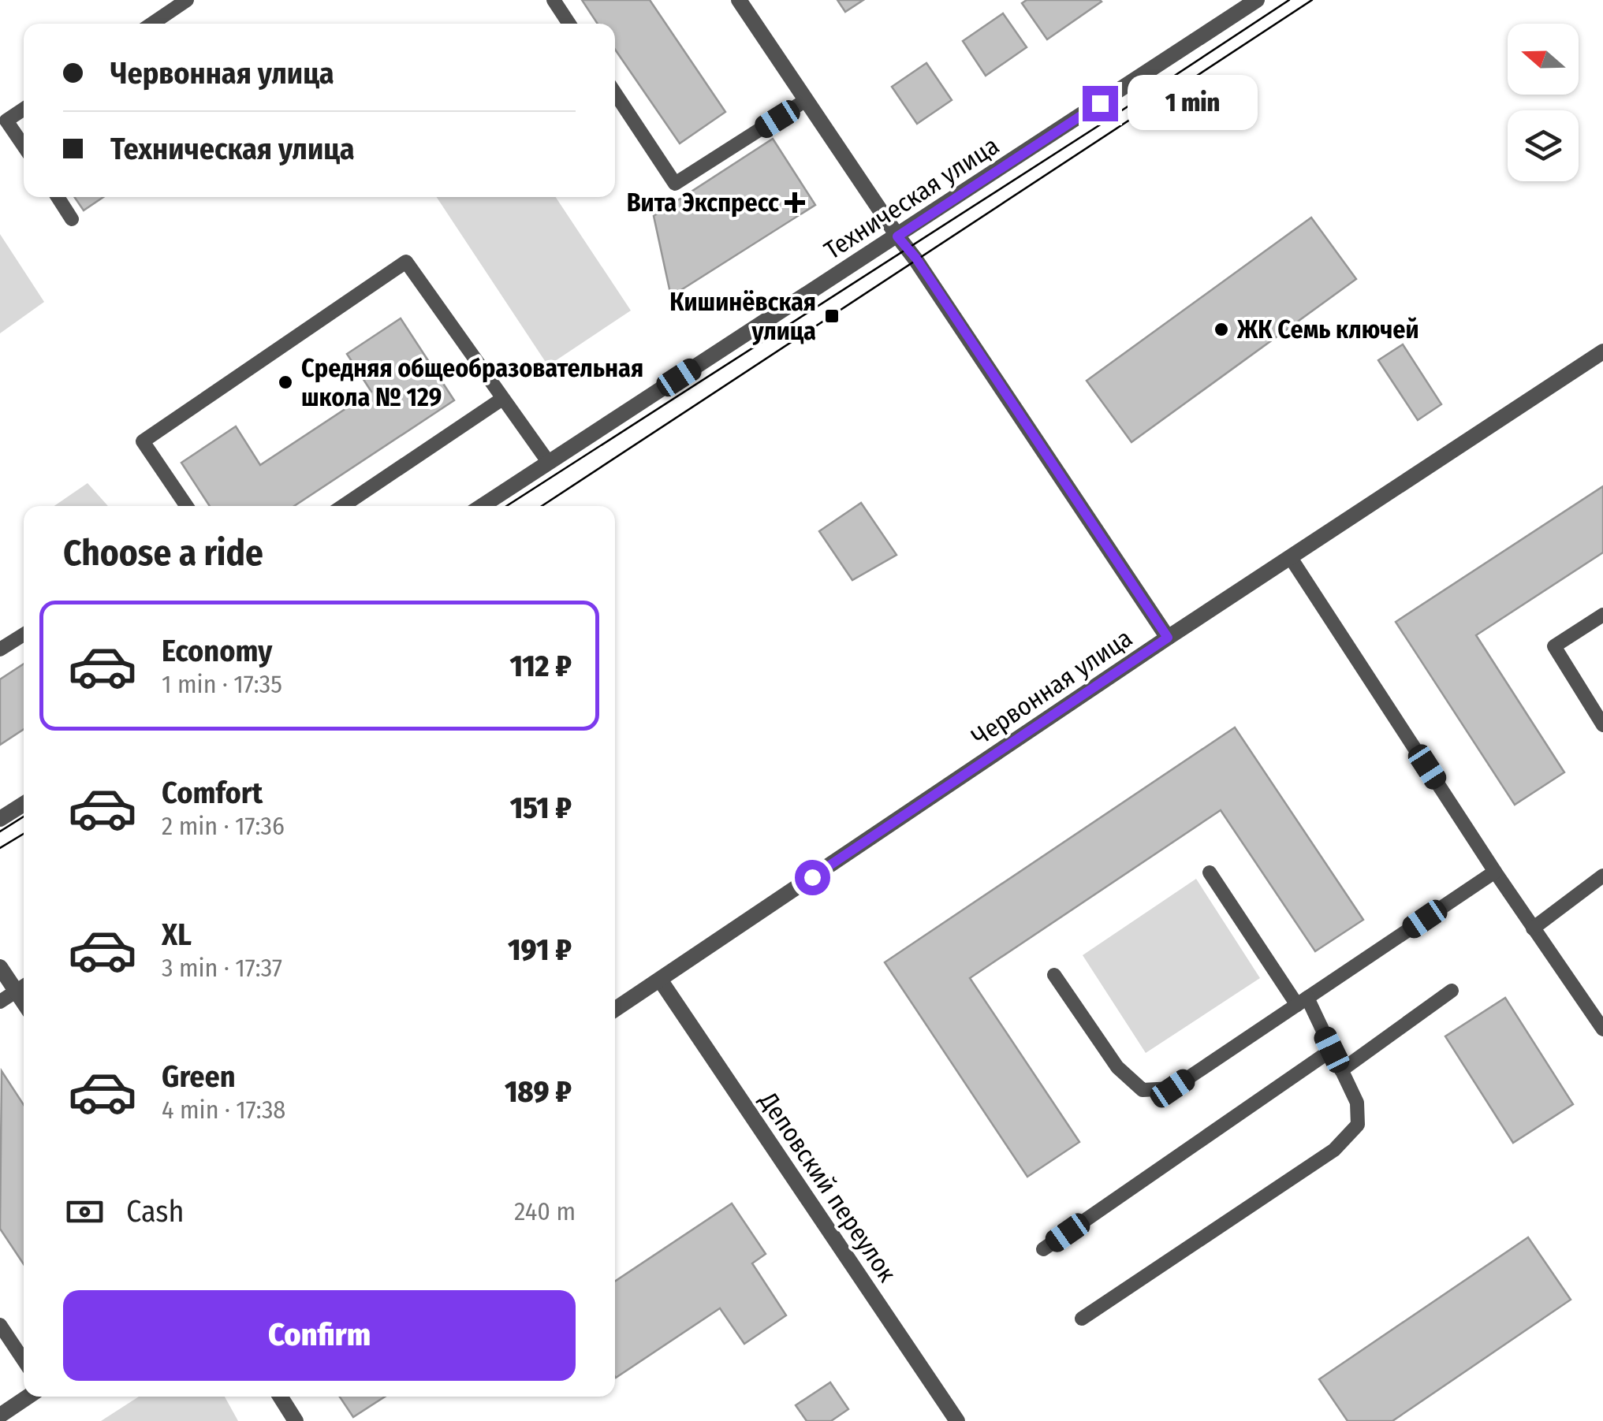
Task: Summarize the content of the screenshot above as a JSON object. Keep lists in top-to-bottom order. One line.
{"streets":{"street":["Техническая улица","Червонная улица","Деповский переулок"]},"crossings":[["Червонная улица","Деповский переулок"]],"places":{"health":["Вита Экспресс"],"transit":["Кишинёвская улица"],"other":["ЖК Семь ключей","Средняя общеобразовательная школа № 129"]},"north":"left","page":{"banner":["Червонная улица","Техническая улица"],"bubble":"1 min","heading":"Choose a ride","list":[{"name":"Economy","note":"1 min · 17:35","value":"112 ₽"},{"name":"Comfort","note":"2 min · 17:36","value":"151 ₽"},{"name":"XL","note":"3 min · 17:37","value":"191 ₽"},{"name":"Green","note":"4 min · 17:38","value":"189 ₽"}],"pay":["Cash","240 m"],"buttons":"Confirm"}}
